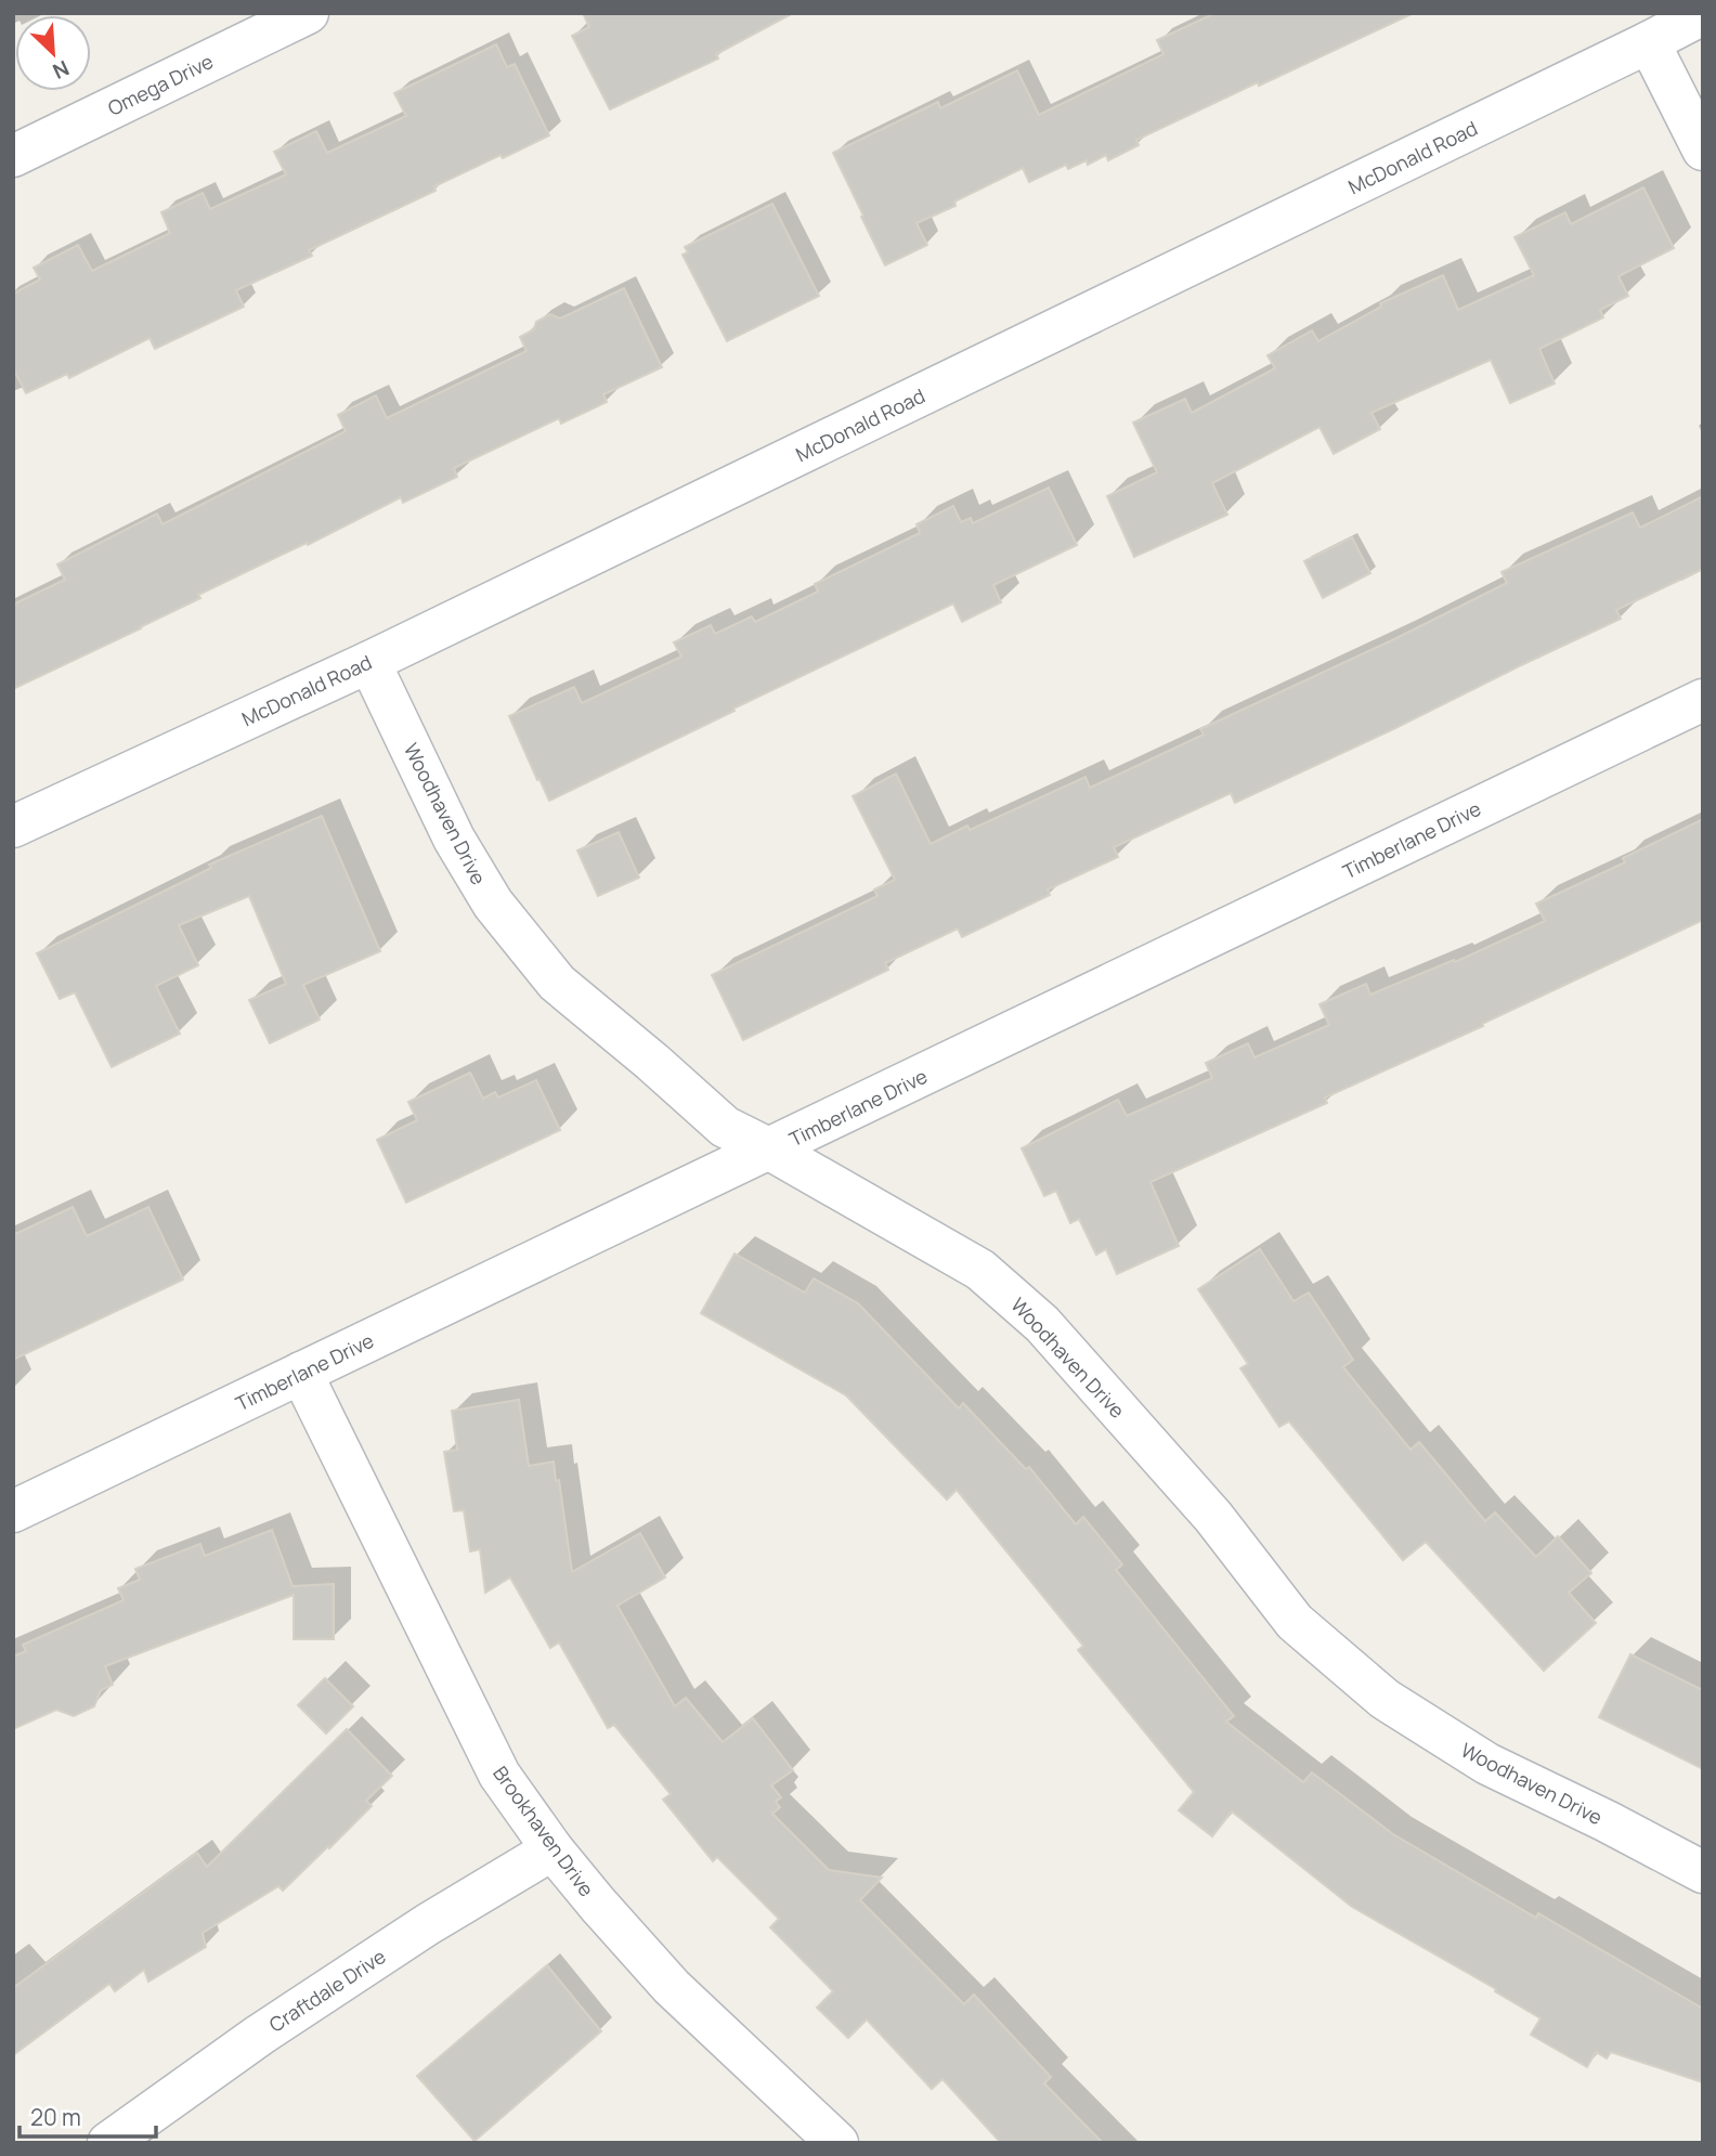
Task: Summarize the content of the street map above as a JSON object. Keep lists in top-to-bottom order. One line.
{"streets":{"street":["Omega Drive","McDonald Road","Woodhaven Drive","Timberlane Drive","Brookhaven Drive","Craftdale Drive"]},"crossings":[["McDonald Road","Woodhaven Drive"],["Woodhaven Drive","Timberlane Drive"],["Timberlane Drive","Brookhaven Drive"],["Brookhaven Drive","Craftdale Drive"]],"scale_bar":"20 m","north":"bottom right"}
